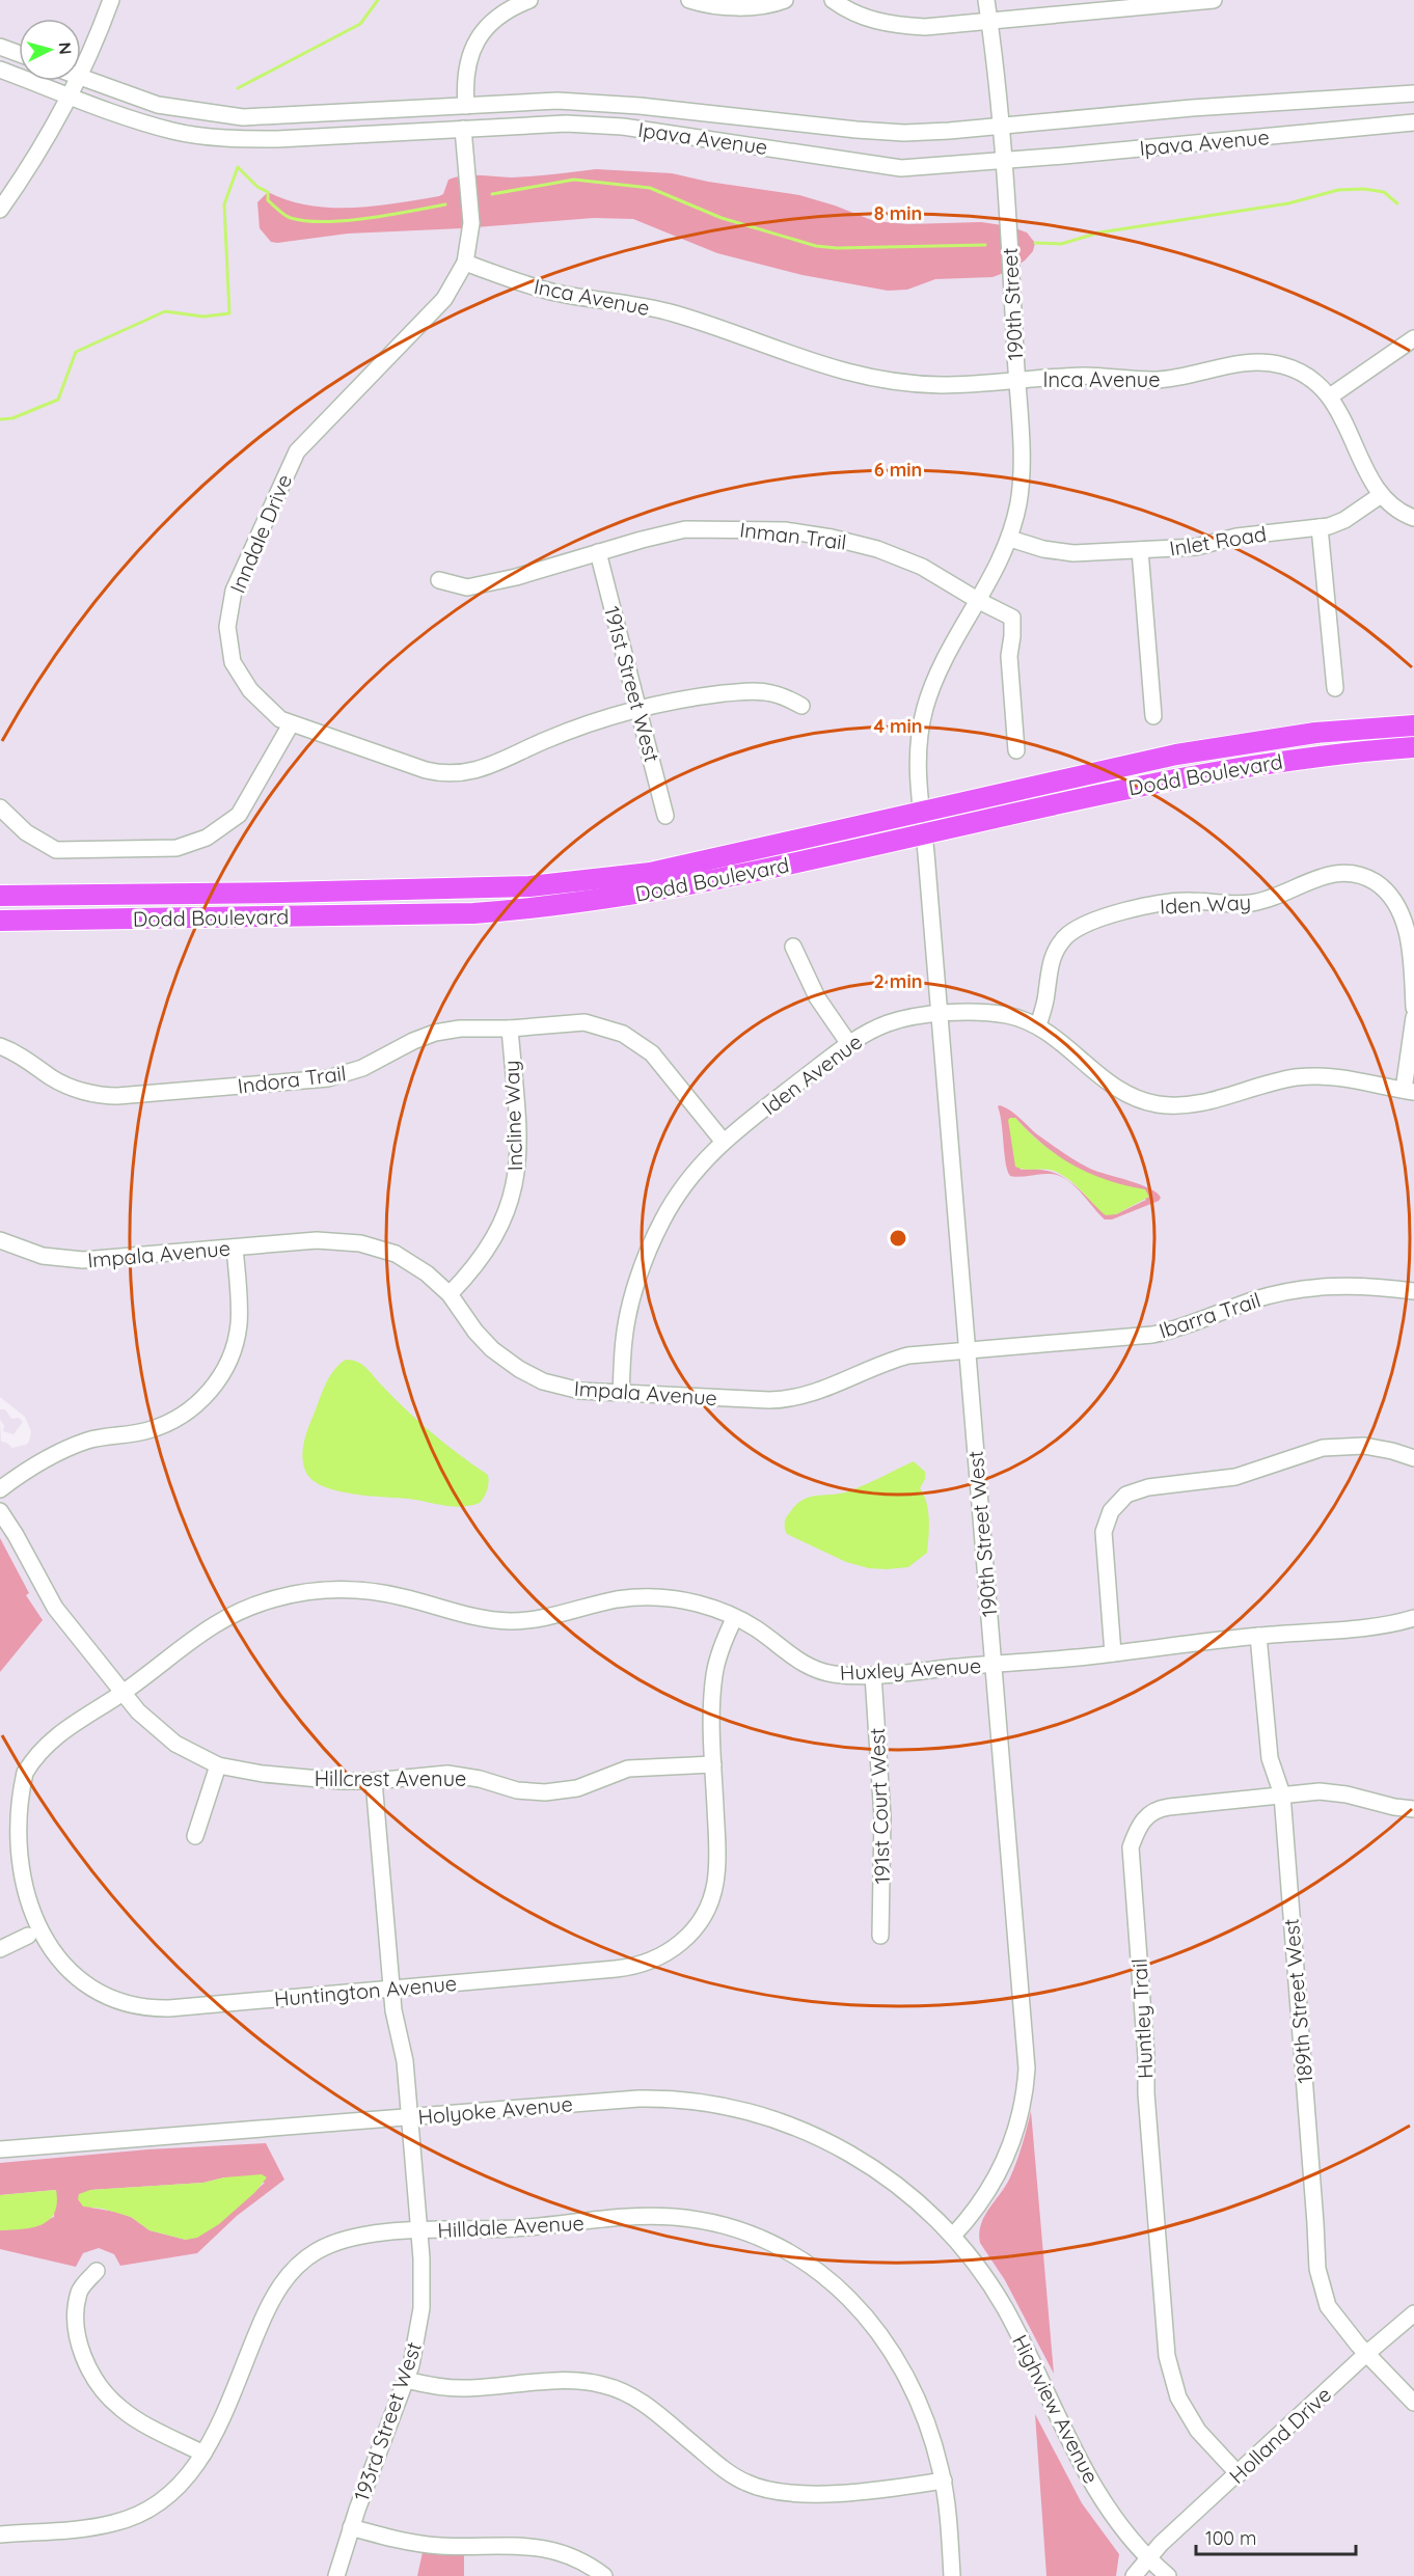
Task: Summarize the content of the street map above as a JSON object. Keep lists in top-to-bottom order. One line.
{"streets":{"main road":["Dodd Boulevard"],"street":["Ipava Avenue","Inca Avenue","190th Street","Inndale Drive","Inman Trail","Inlet Road","191st Street West","Iden Way","Iden Avenue","Indora Trail","Incline Way","Impala Avenue","Ibarra Trail","190th Street West","Huxley Avenue","Hillcrest Avenue","191st Court West","Huntington Avenue","189th Street West","Huntley Trail","Holyoke Avenue","Hilldale Avenue","Highview Avenue","193rd Street West","Holland Drive"]},"crossings":[["Ipava Avenue","190th Street"],["Ipava Avenue","Inndale Drive"],["Inca Avenue","190th Street"],["Inca Avenue","Inndale Drive"],["Inca Avenue","Inlet Road"],["190th Street","Inman Trail"],["190th Street","Inlet Road"],["190th Street","Dodd Boulevard"],["190th Street","190th Street West"],["Inndale Drive","191st Street West"],["Inman Trail","191st Street West"],["Dodd Boulevard","190th Street West"],["Iden Way","Iden Avenue"],["Iden Avenue","Indora Trail"],["Iden Avenue","Impala Avenue"],["Iden Avenue","190th Street West"],["Indora Trail","Incline Way"],["Incline Way","Impala Avenue"],["Impala Avenue","Ibarra Trail"],["Impala Avenue","190th Street West"],["Ibarra Trail","190th Street West"],["190th Street West","Huxley Avenue"],["190th Street West","Holyoke Avenue"],["190th Street West","Highview Avenue"],["Huxley Avenue","Hillcrest Avenue"],["Huxley Avenue","191st Court West"],["Huxley Avenue","Huntington Avenue"],["Huxley Avenue","189th Street West"],["Hillcrest Avenue","Huntington Avenue"],["Hillcrest Avenue","193rd Street West"],["Huntington Avenue","193rd Street West"],["189th Street West","Huntley Trail"],["189th Street West","Holland Drive"],["Huntley Trail","Holland Drive"],["Holyoke Avenue","Highview Avenue"],["Holyoke Avenue","193rd Street West"],["Hilldale Avenue","193rd Street West"],["Highview Avenue","Holland Drive"]],"scale_bar":"100 m","north":"right","rings":["8 min","6 min","4 min","2 min"]}
